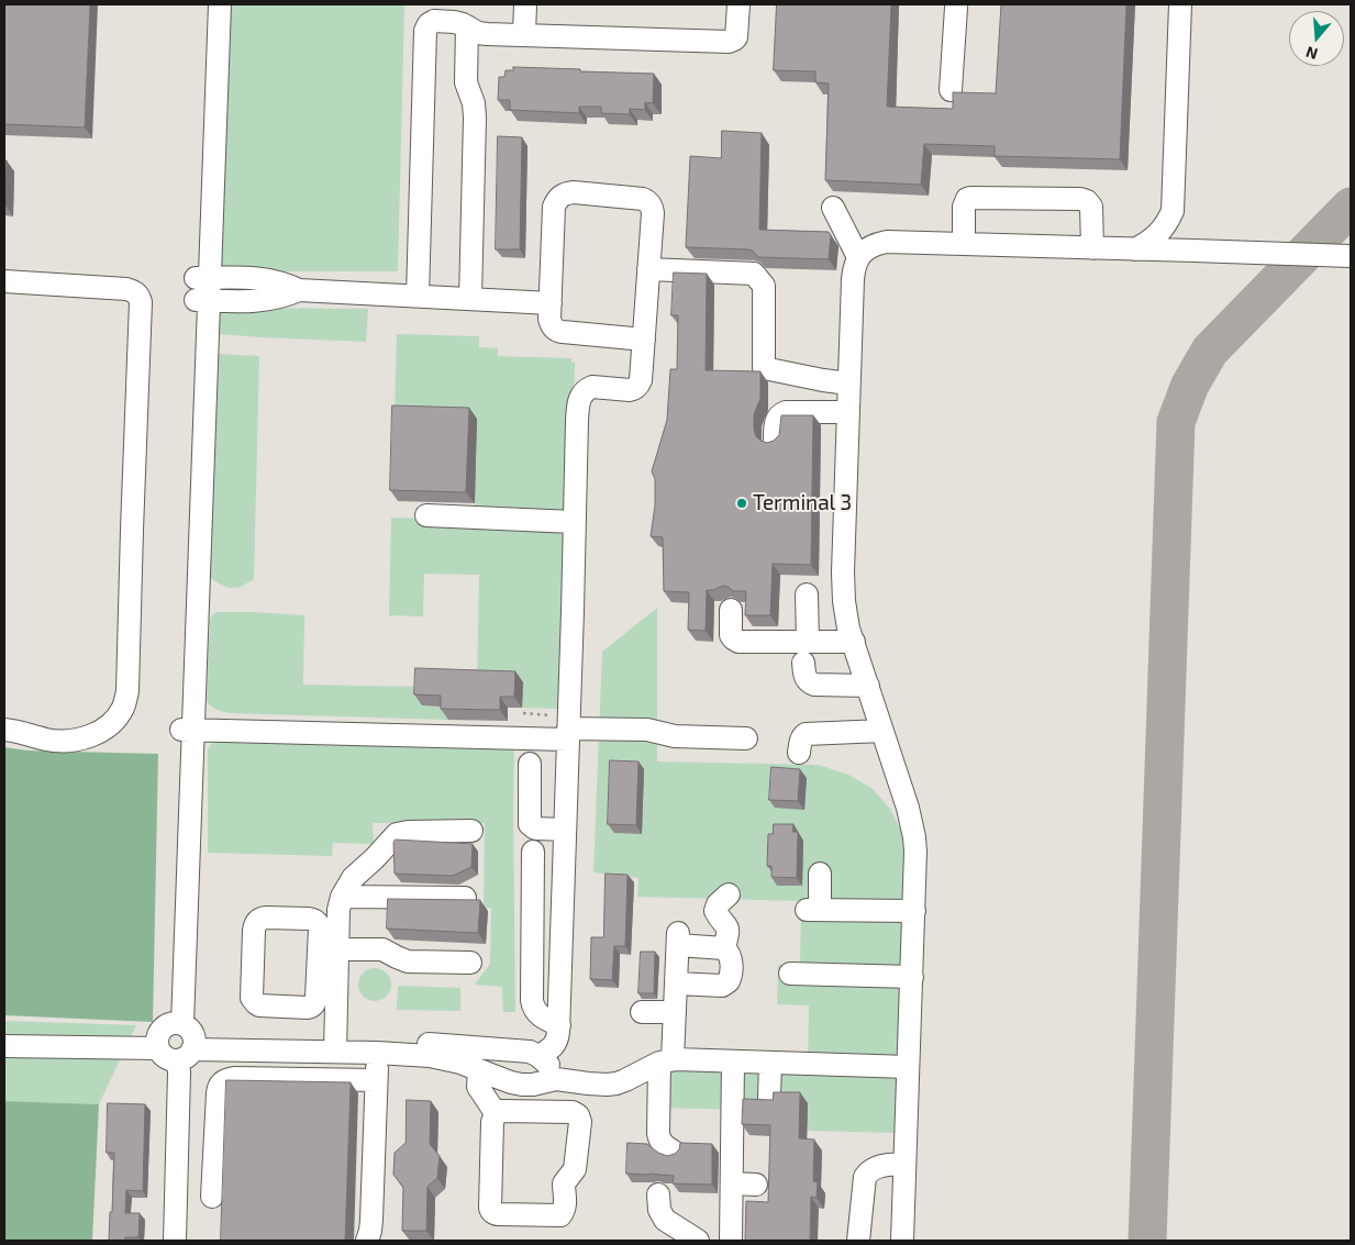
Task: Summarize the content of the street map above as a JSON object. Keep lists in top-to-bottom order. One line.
{"places":["Terminal 3"],"north":"bottom"}
